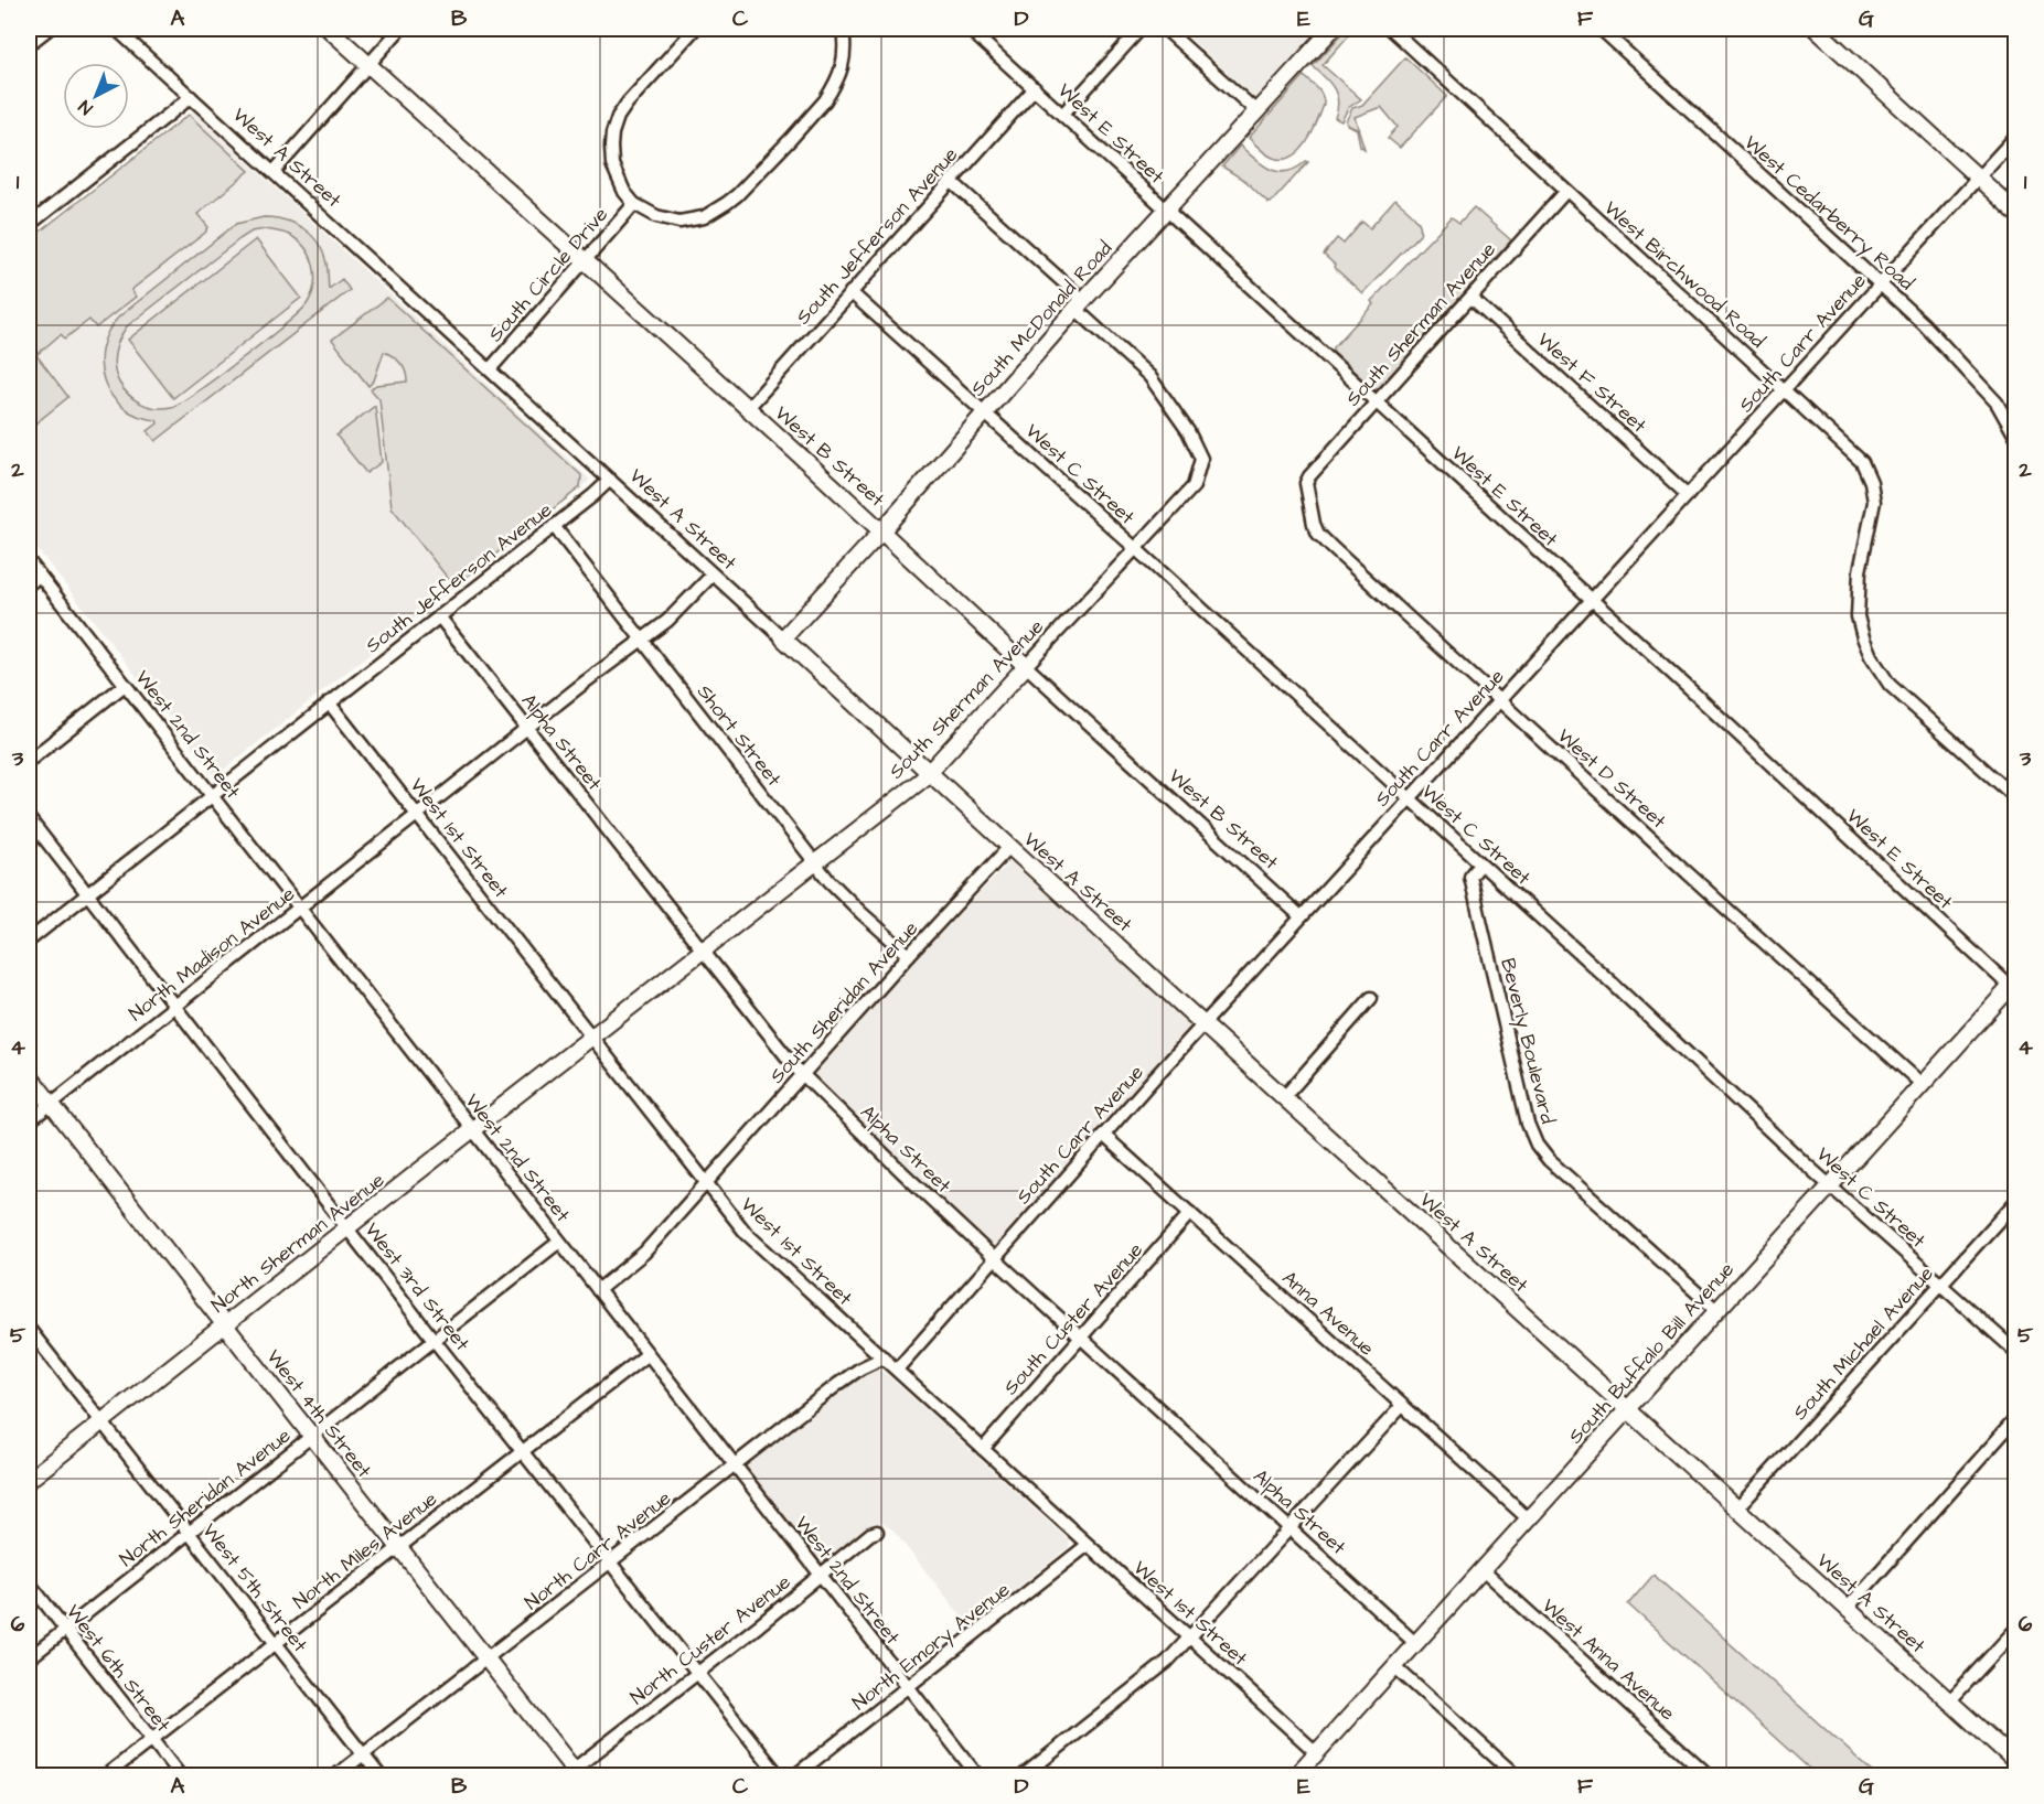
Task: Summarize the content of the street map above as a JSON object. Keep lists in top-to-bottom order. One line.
{"streets":{"street":["West E Street","West A Street","West Cedarberry Road","South Jefferson Avenue","South Circle Drive","West Birchwood Road","South McDonald Road","South Sherman Avenue","South Carr Avenue","West F Street","West B Street","West C Street","West 2nd Street","Short Street","Alpha Street","West D Street","West 1st Street","North Madison Avenue","South Sheridan Avenue","Beverly Boulevard","North Sherman Avenue","West 3rd Street","Anna Avenue","South Custer Avenue","South Michael Avenue","South Buffalo Bill Avenue","West 4th Street","North Sheridan Avenue","North Miles Avenue","North Carr Avenue","West 5th Street","North Custer Avenue","North Emory Avenue","West Anna Avenue","West 6th Street"]},"crossings":[["West E Street","South Jefferson Avenue"],["West E Street","South McDonald Road"],["West E Street","South Sherman Avenue"],["West E Street","South Carr Avenue"],["West E Street","South Buffalo Bill Avenue"],["West A Street","South Jefferson Avenue"],["West A Street","South Circle Drive"],["West A Street","South McDonald Road"],["West A Street","South Sherman Avenue"],["West A Street","South Carr Avenue"],["West A Street","North Madison Avenue"],["West A Street","South Sheridan Avenue"],["West A Street","South Michael Avenue"],["West A Street","South Buffalo Bill Avenue"],["West Cedarberry Road","South Carr Avenue"],["South Jefferson Avenue","West B Street"],["South Jefferson Avenue","West C Street"],["South Jefferson Avenue","West 2nd Street"],["South Jefferson Avenue","Short Street"],["South Jefferson Avenue","Alpha Street"],["South Jefferson Avenue","West 1st Street"],["South Jefferson Avenue","West 3rd Street"],["South Circle Drive","West B Street"],["West Birchwood Road","South Sherman Avenue"],["West Birchwood Road","South Carr Avenue"],["South McDonald Road","South Sherman Avenue"],["South McDonald Road","West B Street"],["South McDonald Road","West C Street"],["South Sherman Avenue","West F Street"],["South Sherman Avenue","West B Street"],["South Sherman Avenue","West C Street"],["South Sherman Avenue","Short Street"],["South Sherman Avenue","Alpha Street"],["South Sherman Avenue","West D Street"],["South Sherman Avenue","West 1st Street"],["South Sherman Avenue","North Sherman Avenue"],["South Carr Avenue","West F Street"],["South Carr Avenue","West B Street"],["South Carr Avenue","West C Street"],["South Carr Avenue","Alpha Street"],["South Carr Avenue","West D Street"],["South Carr Avenue","West 1st Street"],["South Carr Avenue","Anna Avenue"],["West C Street","Beverly Boulevard"],["West C Street","South Michael Avenue"],["West C Street","South Buffalo Bill Avenue"],["West 2nd Street","North Madison Avenue"],["West 2nd Street","North Sherman Avenue"],["West 2nd Street","North Sheridan Avenue"],["West 2nd Street","North Miles Avenue"],["West 2nd Street","North Carr Avenue"],["West 2nd Street","North Custer Avenue"],["West 2nd Street","North Emory Avenue"],["Short Street","North Madison Avenue"],["Short Street","South Sheridan Avenue"],["Alpha Street","North Madison Avenue"],["Alpha Street","South Sheridan Avenue"],["Alpha Street","South Custer Avenue"],["Alpha Street","South Buffalo Bill Avenue"],["West D Street","South Buffalo Bill Avenue"],["West 1st Street","North Madison Avenue"],["West 1st Street","South Sheridan Avenue"],["West 1st Street","North Sherman Avenue"],["West 1st Street","South Custer Avenue"],["West 1st Street","South Buffalo Bill Avenue"],["West 1st Street","North Carr Avenue"],["West 1st Street","North Emory Avenue"],["North Madison Avenue","West 3rd Street"],["North Madison Avenue","West 4th Street"],["Beverly Boulevard","South Buffalo Bill Avenue"],["North Sherman Avenue","West 3rd Street"],["North Sherman Avenue","West 4th Street"],["North Sherman Avenue","West 5th Street"],["West 3rd Street","North Sheridan Avenue"],["West 3rd Street","North Miles Avenue"],["West 3rd Street","North Carr Avenue"],["West 3rd Street","North Custer Avenue"],["Anna Avenue","South Custer Avenue"],["Anna Avenue","South Buffalo Bill Avenue"],["South Buffalo Bill Avenue","West Anna Avenue"],["West 4th Street","North Sheridan Avenue"],["West 4th Street","North Miles Avenue"],["West 4th Street","North Carr Avenue"],["West 4th Street","North Custer Avenue"],["North Sheridan Avenue","West 5th Street"],["North Sheridan Avenue","West 6th Street"],["North Miles Avenue","West 5th Street"],["North Miles Avenue","West 6th Street"],["North Carr Avenue","West 5th Street"]],"north":"bottom left","grid":{"columns":["A","B","C","D","E","F","G"],"rows":["1","2","3","4","5","6"]}}
